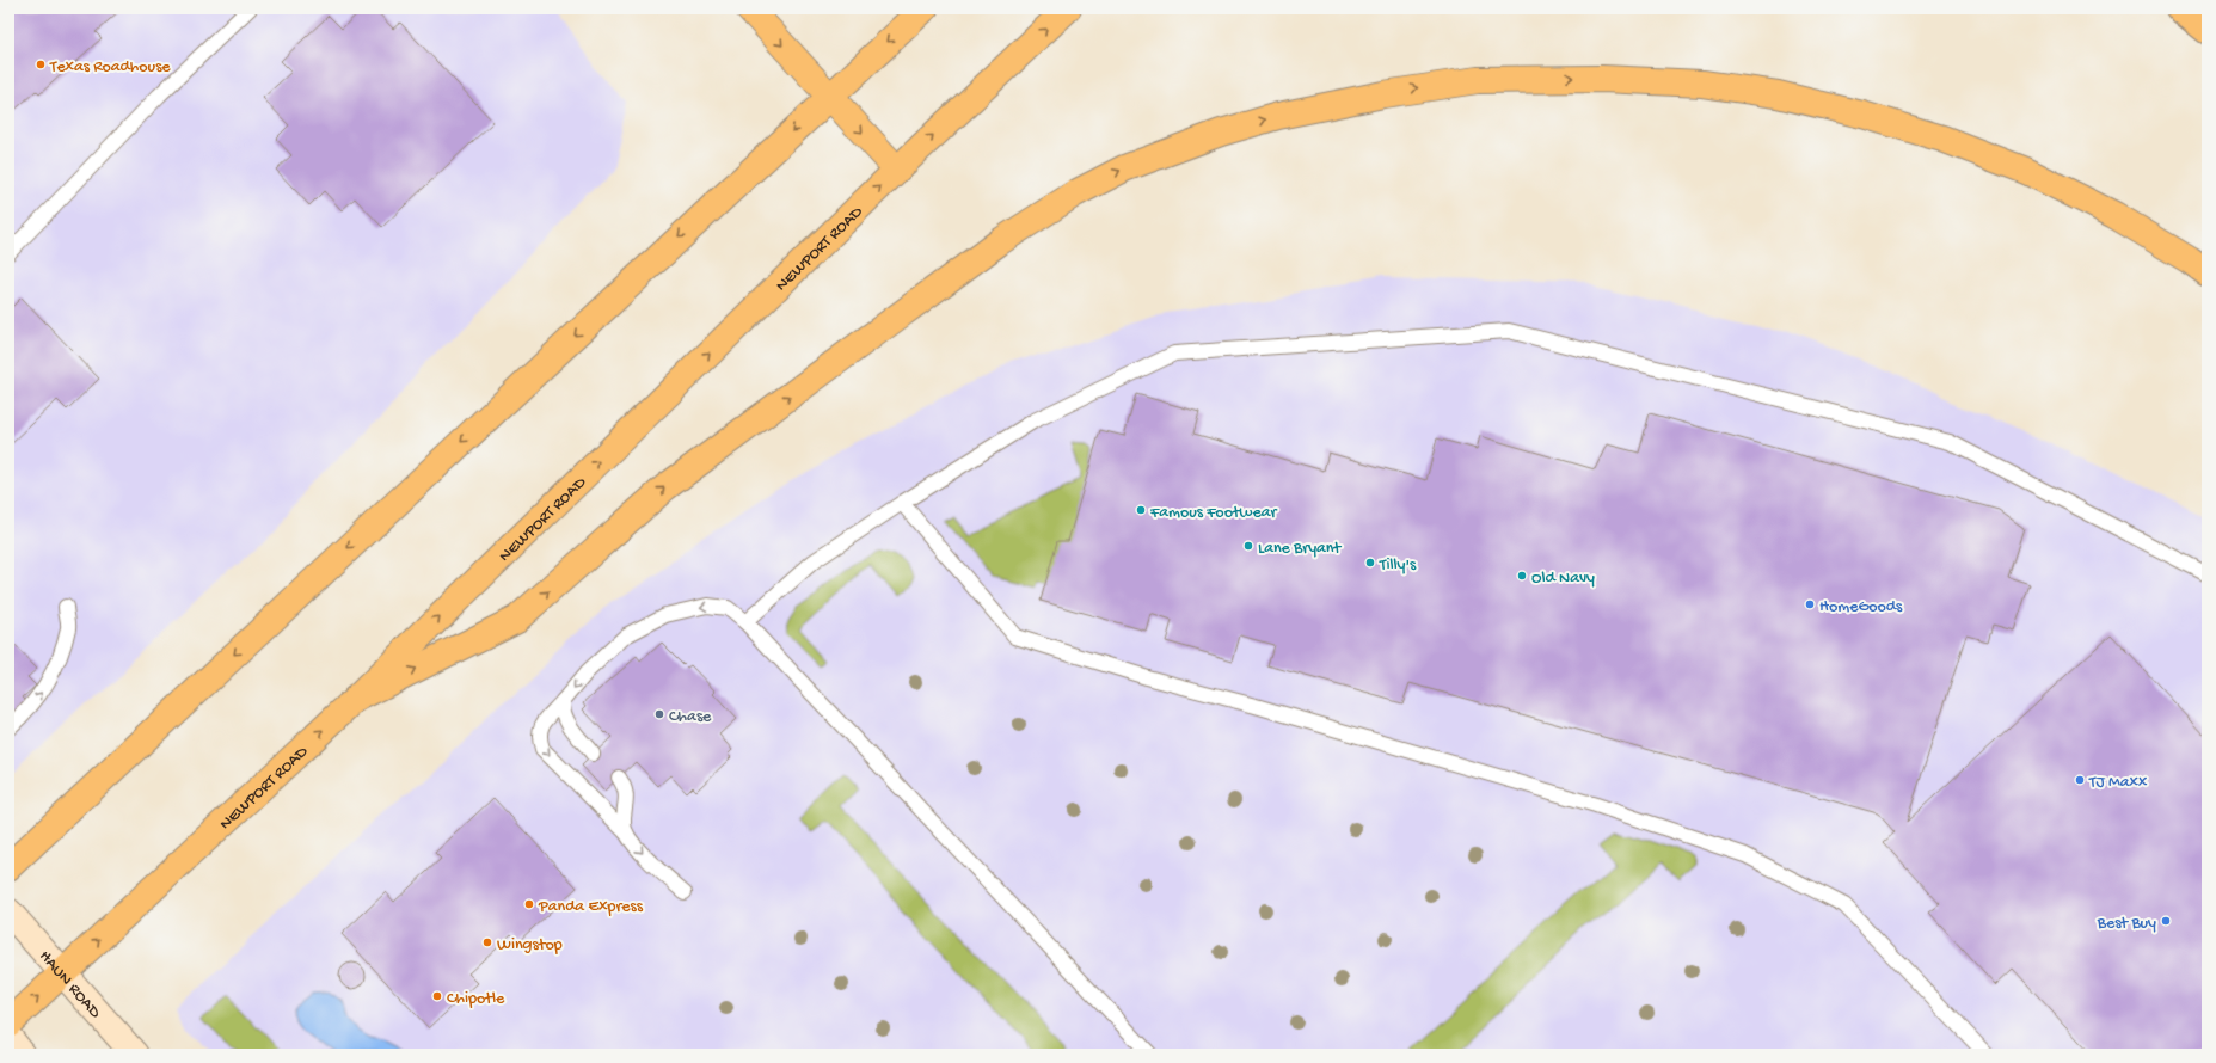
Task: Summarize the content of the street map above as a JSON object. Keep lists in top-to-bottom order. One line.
{"streets":{"main road":["NEWPORT ROAD","HAUN ROAD"]},"crossings":[["NEWPORT ROAD","HAUN ROAD"]],"places":["Texas Roadhouse","Famous Footwear","Lane Bryant","Tilly's","Old Navy","HomeGoods","Chase","TJ Maxx","Panda Express","Best Buy","Wingstop","Chipotle"]}
